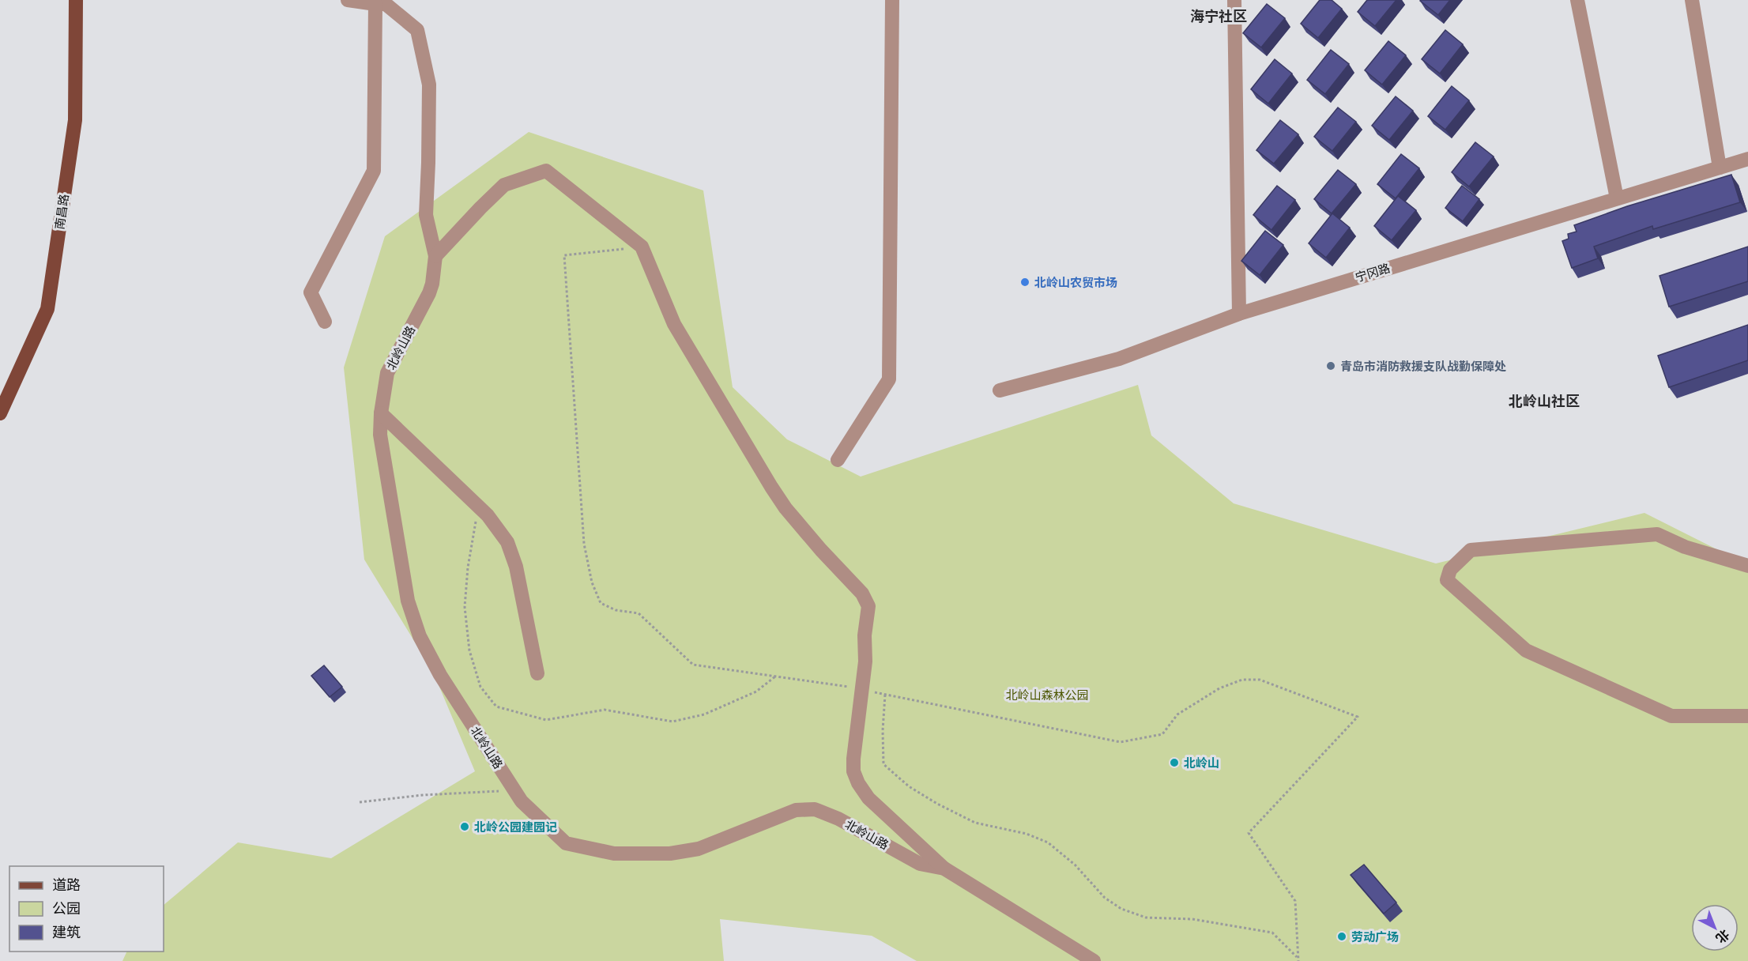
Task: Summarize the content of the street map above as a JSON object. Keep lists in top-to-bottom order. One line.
{"streets":{"main road":["南昌路"],"street":["宁冈路","北岭山路"]},"districts":["海宁社区","北岭山社区"],"parks":["北岭山森林公园"],"places":["北岭山农贸市场","青岛市消防救援支队战勤保障处","北岭山","北岭公园建园记","劳动广场"],"legend":["道路","公园","建筑"],"north":"bottom right"}
